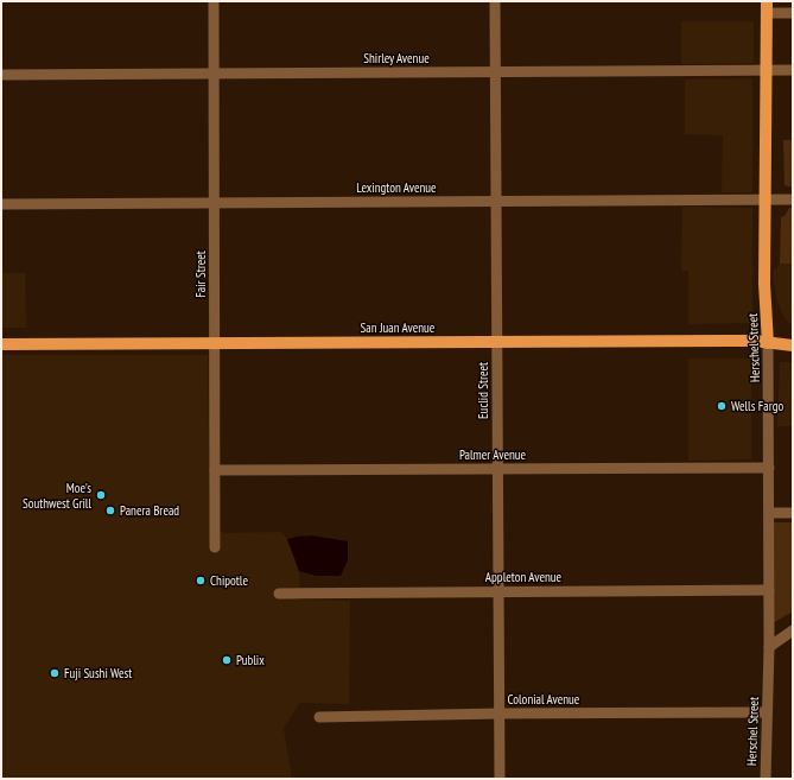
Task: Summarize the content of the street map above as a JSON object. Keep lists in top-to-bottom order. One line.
{"streets":{"main road":["San Juan Avenue","Herschel Street"],"street":["Shirley Avenue","Lexington Avenue","Fair Street","Euclid Street","Palmer Avenue","Appleton Avenue","Colonial Avenue"]},"crossings":[["Shirley Avenue","Fair Street"],["Shirley Avenue","Herschel Street"],["Shirley Avenue","Euclid Street"],["Lexington Avenue","Fair Street"],["Lexington Avenue","Herschel Street"],["Lexington Avenue","Euclid Street"],["Fair Street","San Juan Avenue"],["Fair Street","Palmer Avenue"],["San Juan Avenue","Herschel Street"],["San Juan Avenue","Euclid Street"],["Herschel Street","Palmer Avenue"],["Herschel Street","Appleton Avenue"],["Herschel Street","Colonial Avenue"],["Euclid Street","Palmer Avenue"],["Euclid Street","Appleton Avenue"],["Euclid Street","Colonial Avenue"]],"places":["Wells Fargo","Moe's Southwest Grill","Panera Bread","Chipotle","Publix","Fuji Sushi West"]}
